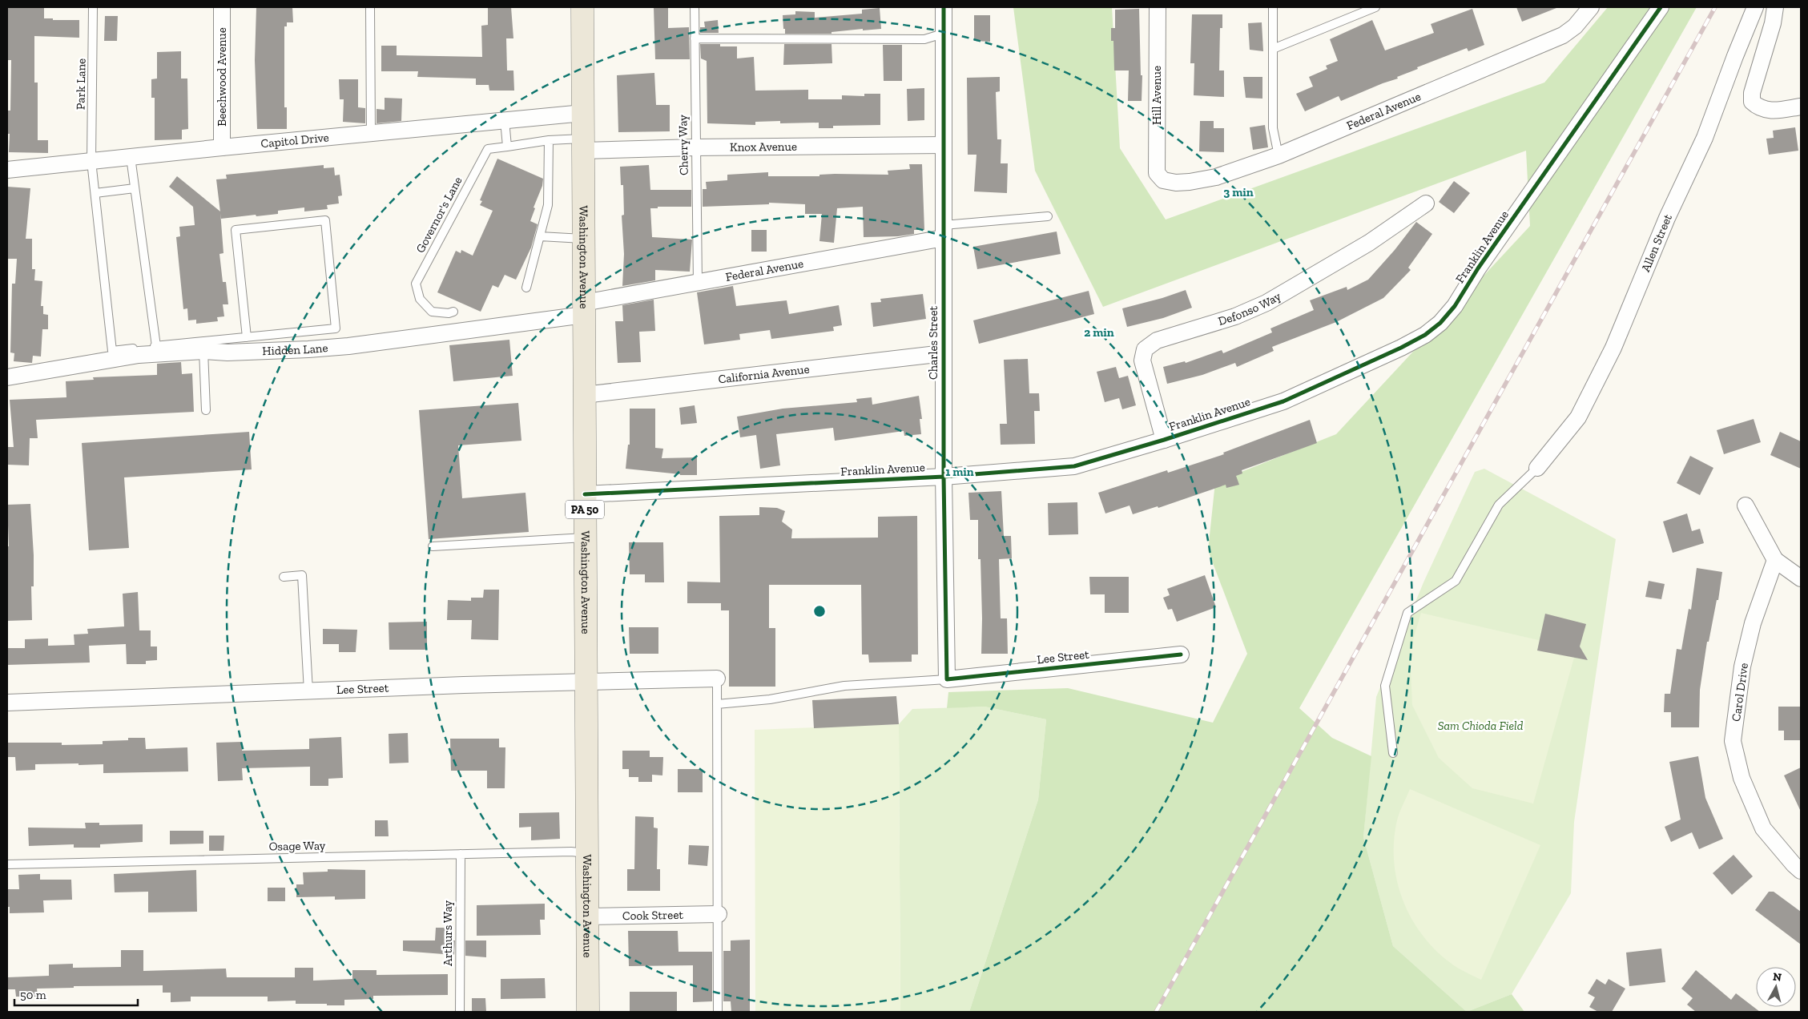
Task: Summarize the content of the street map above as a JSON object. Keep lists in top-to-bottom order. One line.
{"streets":{"main road":["Washington Avenue","PA 50"],"street":["Beechwood Avenue","Hill Avenue","Federal Avenue","Capitol Drive","Knox Avenue","Allen Street","Franklin Avenue","Defonso Way","Charles Street","Hidden Lane","California Avenue","Lee Street","Carol Drive","Cook Street"],"lane":["Park Lane","Cherry Way","Governor's Lane","Osage Way","Arthurs Way"]},"crossings":[["Beechwood Avenue","Capitol Drive"],["Park Lane","Capitol Drive"],["Hill Avenue","Federal Avenue"],["Federal Avenue","Cherry Way"],["Federal Avenue","Washington Avenue"],["Federal Avenue","Charles Street"],["Federal Avenue","Hidden Lane"],["Capitol Drive","Washington Avenue"],["Cherry Way","Knox Avenue"],["Knox Avenue","Washington Avenue"],["Knox Avenue","Charles Street"],["Franklin Avenue","Washington Avenue"],["Franklin Avenue","Defonso Way"],["Franklin Avenue","Charles Street"],["Washington Avenue","Hidden Lane"],["Washington Avenue","California Avenue"],["Washington Avenue","Lee Street"],["Washington Avenue","Osage Way"],["Washington Avenue","Cook Street"],["Charles Street","California Avenue"],["Charles Street","Lee Street"],["Osage Way","Arthurs Way"]],"parks":["Sam Chioda Field"],"scale_bar":"50 m","north":"top","rings":["3 min","2 min","1 min"]}
